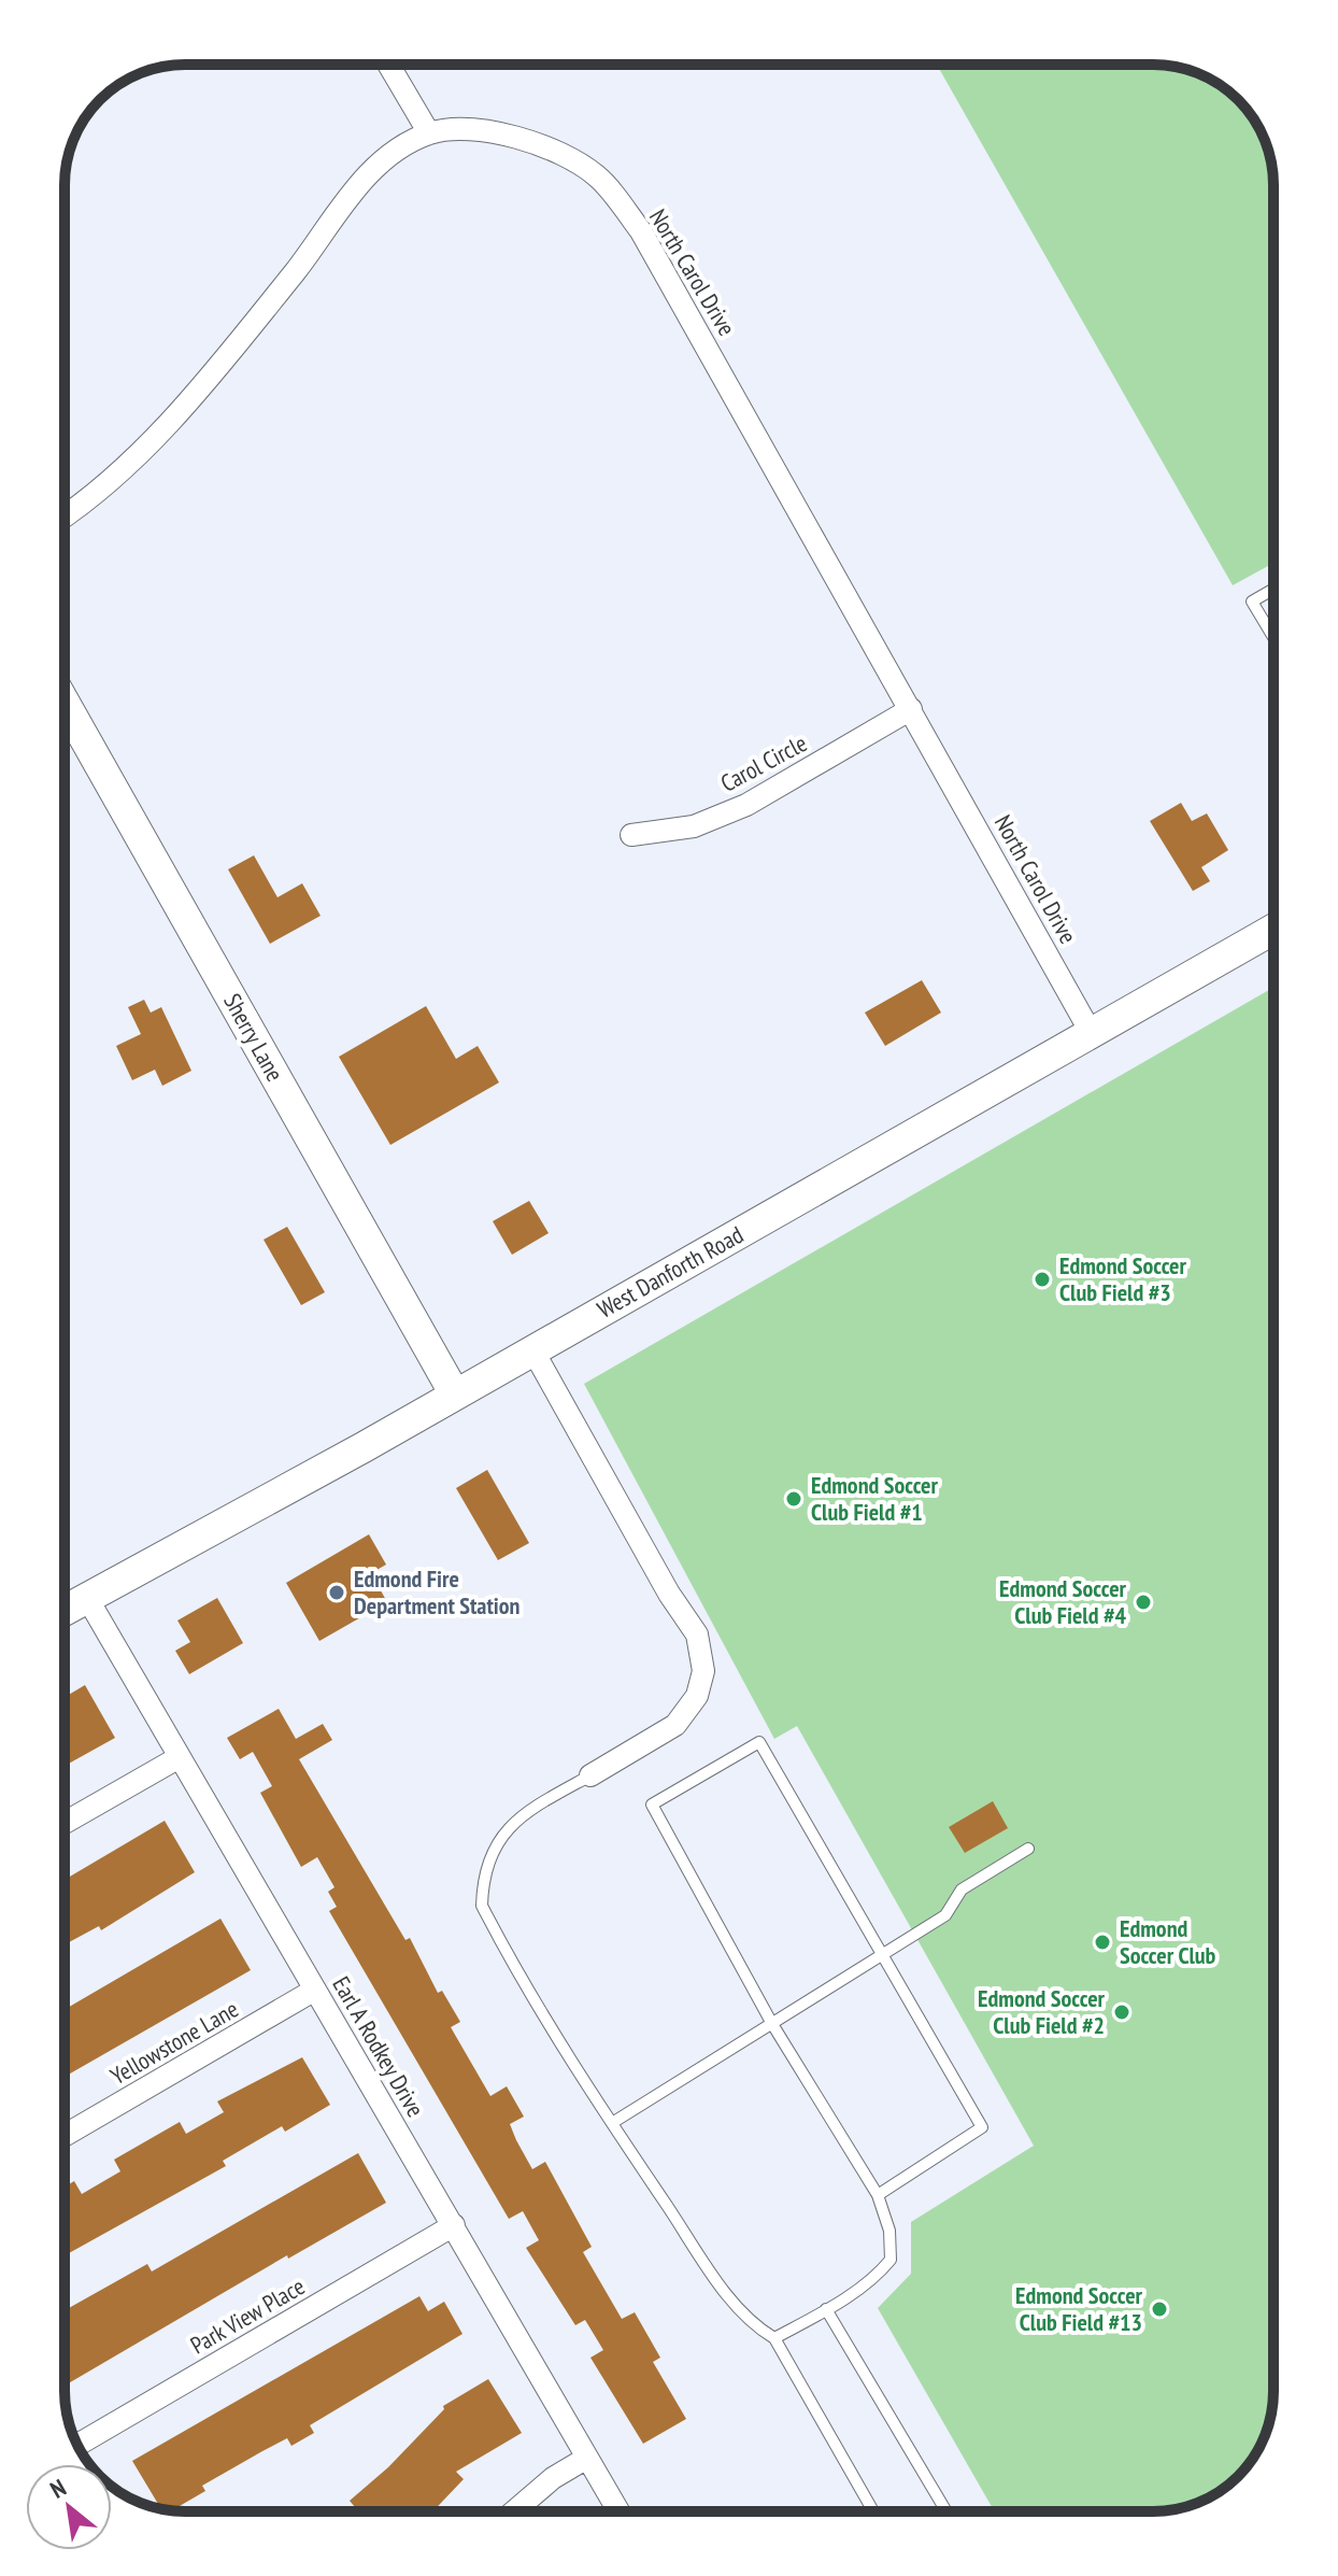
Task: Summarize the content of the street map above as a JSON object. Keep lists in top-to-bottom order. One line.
{"streets":{"main road":["Sherry Lane","West Danforth Road"],"street":["North Carol Drive","Carol Circle","Yellowstone Lane","Earl A Rodkey Drive","Park View Place"]},"crossings":[["North Carol Drive","Carol Circle"],["North Carol Drive","West Danforth Road"],["Sherry Lane","West Danforth Road"],["West Danforth Road","Earl A Rodkey Drive"],["Yellowstone Lane","Earl A Rodkey Drive"],["Earl A Rodkey Drive","Park View Place"]],"places":["Edmond Soccer Club Field #3","Edmond Soccer Club Field #1","Edmond Fire Department Station","Edmond Soccer Club Field #4","Edmond Soccer Club","Edmond Soccer Club Field #2","Edmond Soccer Club Field #13"],"north":"top left"}
